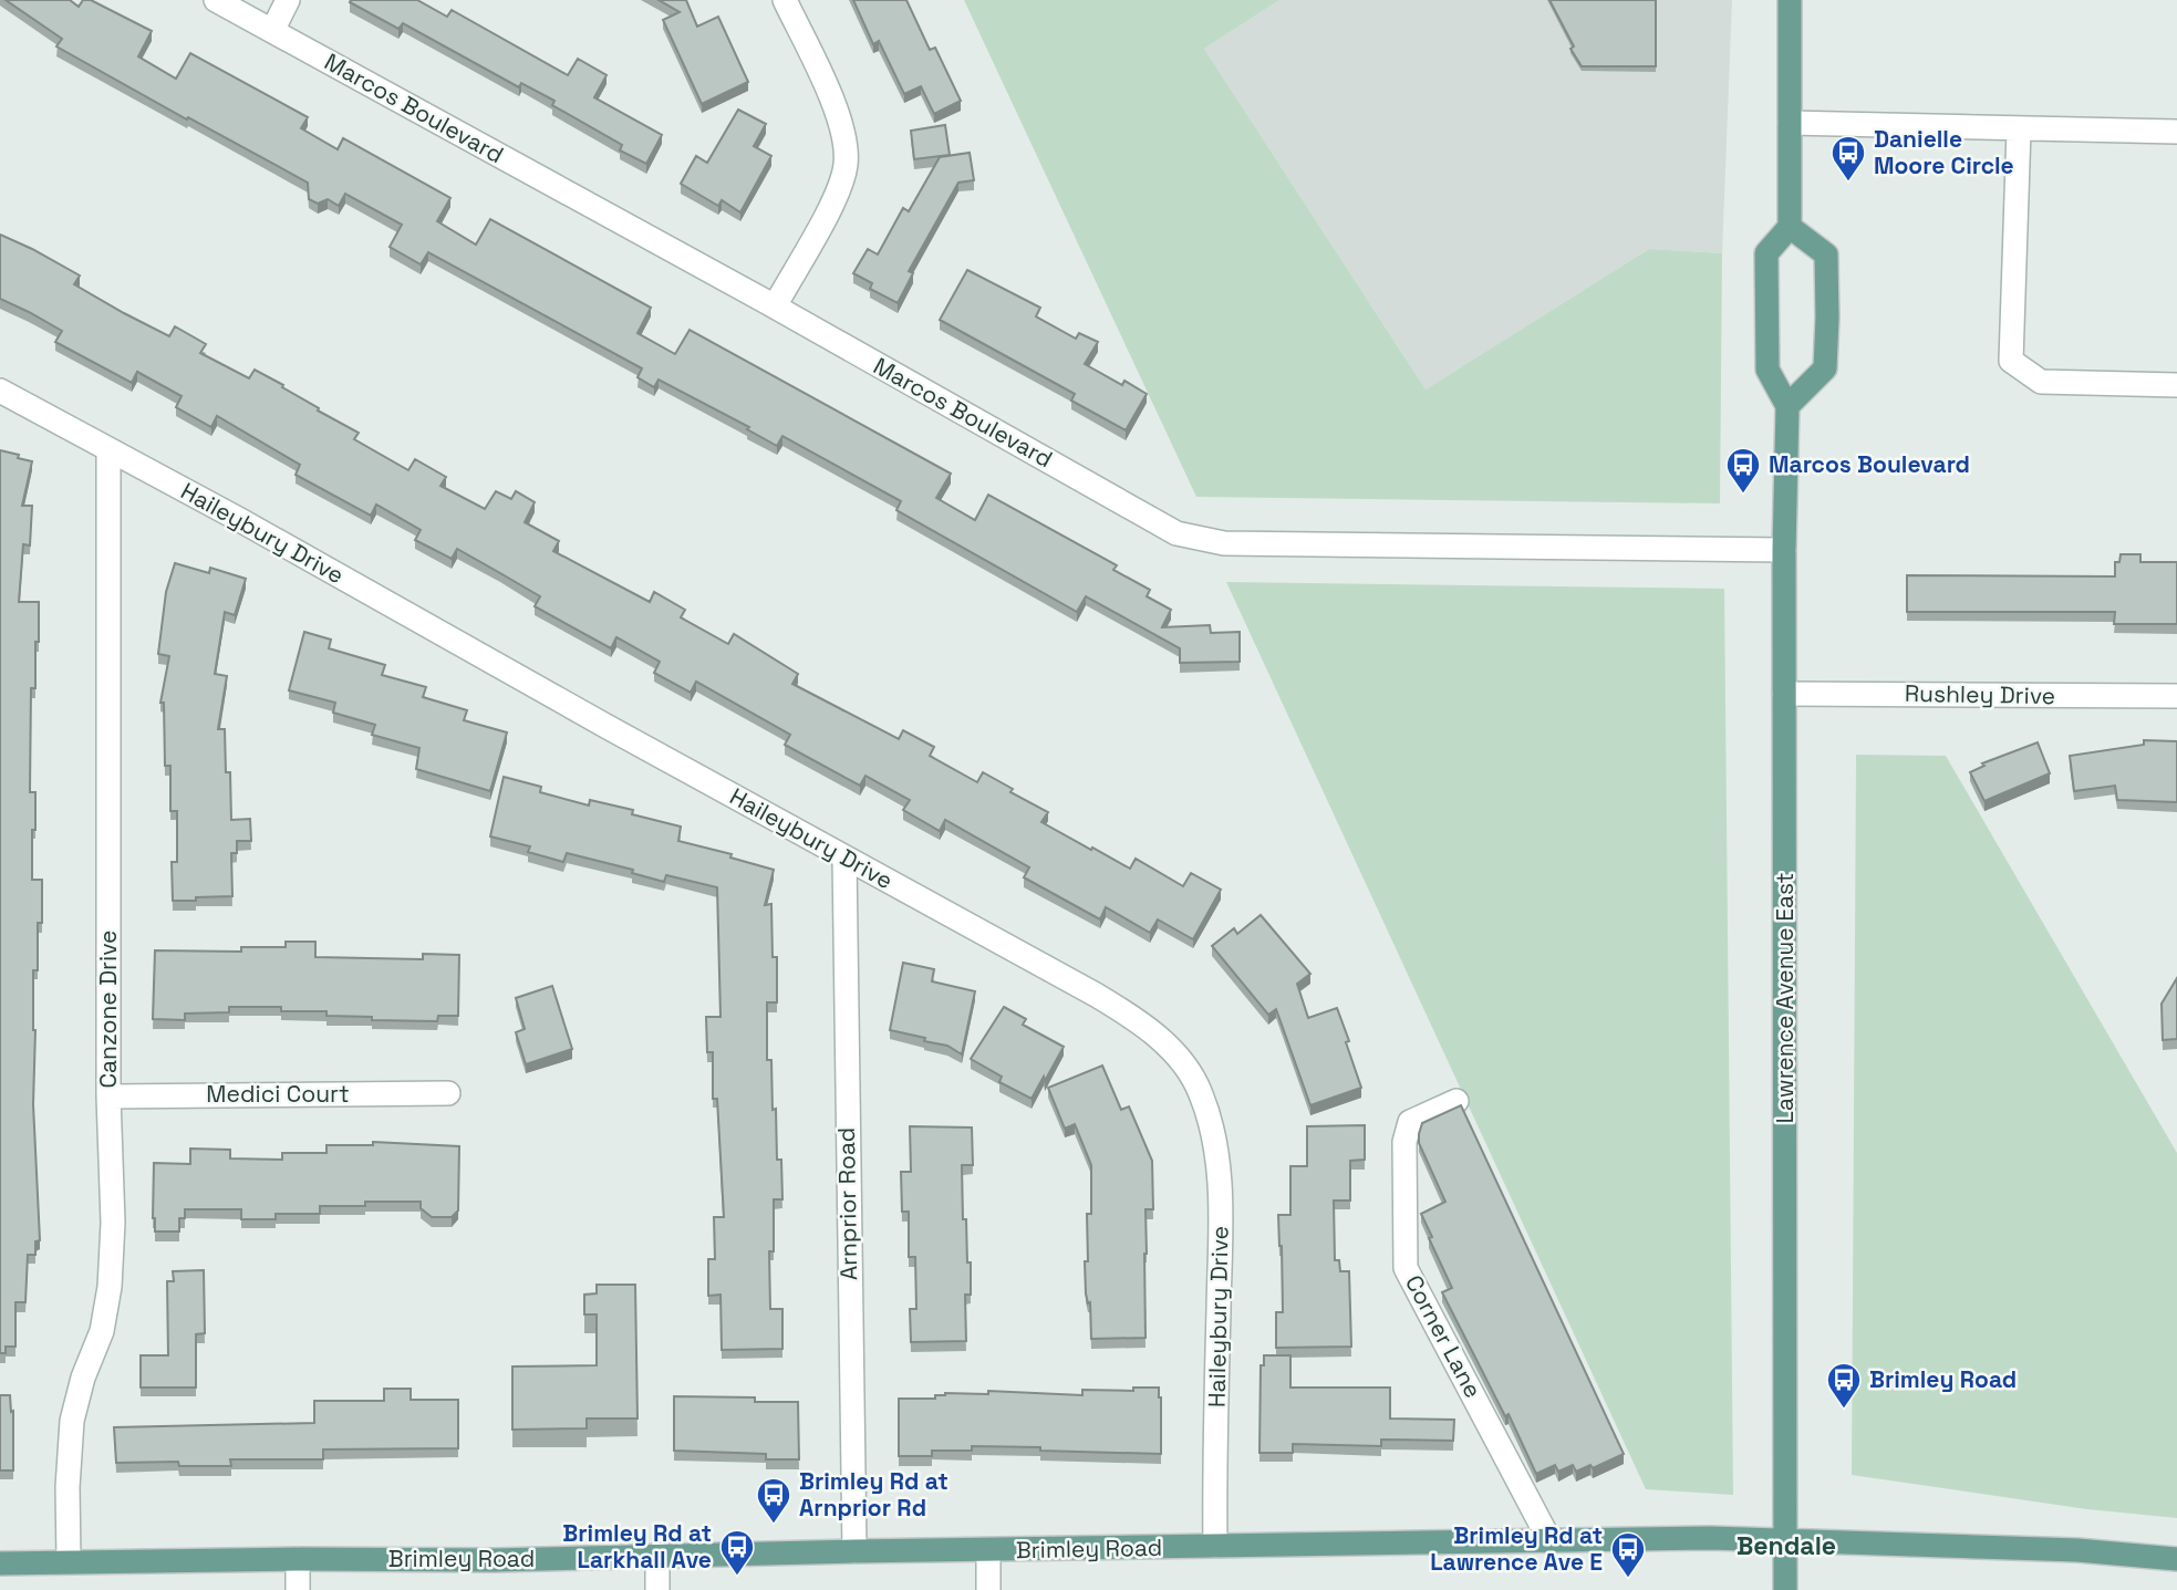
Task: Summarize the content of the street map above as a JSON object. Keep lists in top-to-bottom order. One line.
{"streets":{"main road":["Lawrence Avenue East","Brimley Road"],"street":["Marcos Boulevard","Haileybury Drive","Rushley Drive","Canzone Drive","Medici Court","Arnprior Road","Corner Lane"]},"crossings":[["Marcos Boulevard","Lawrence Avenue East"],["Haileybury Drive","Canzone Drive"],["Haileybury Drive","Arnprior Road"],["Haileybury Drive","Brimley Road"],["Rushley Drive","Lawrence Avenue East"],["Lawrence Avenue East","Brimley Road"],["Canzone Drive","Medici Court"],["Canzone Drive","Brimley Road"],["Arnprior Road","Brimley Road"],["Corner Lane","Brimley Road"]],"districts":["Bendale"],"places":{"bus stop":["Danielle Moore Circle","Marcos Boulevard","Brimley Road","Brimley Rd at Arnprior Rd","Brimley Rd at Larkhall Ave","Brimley Rd at Lawrence Ave E"]}}
